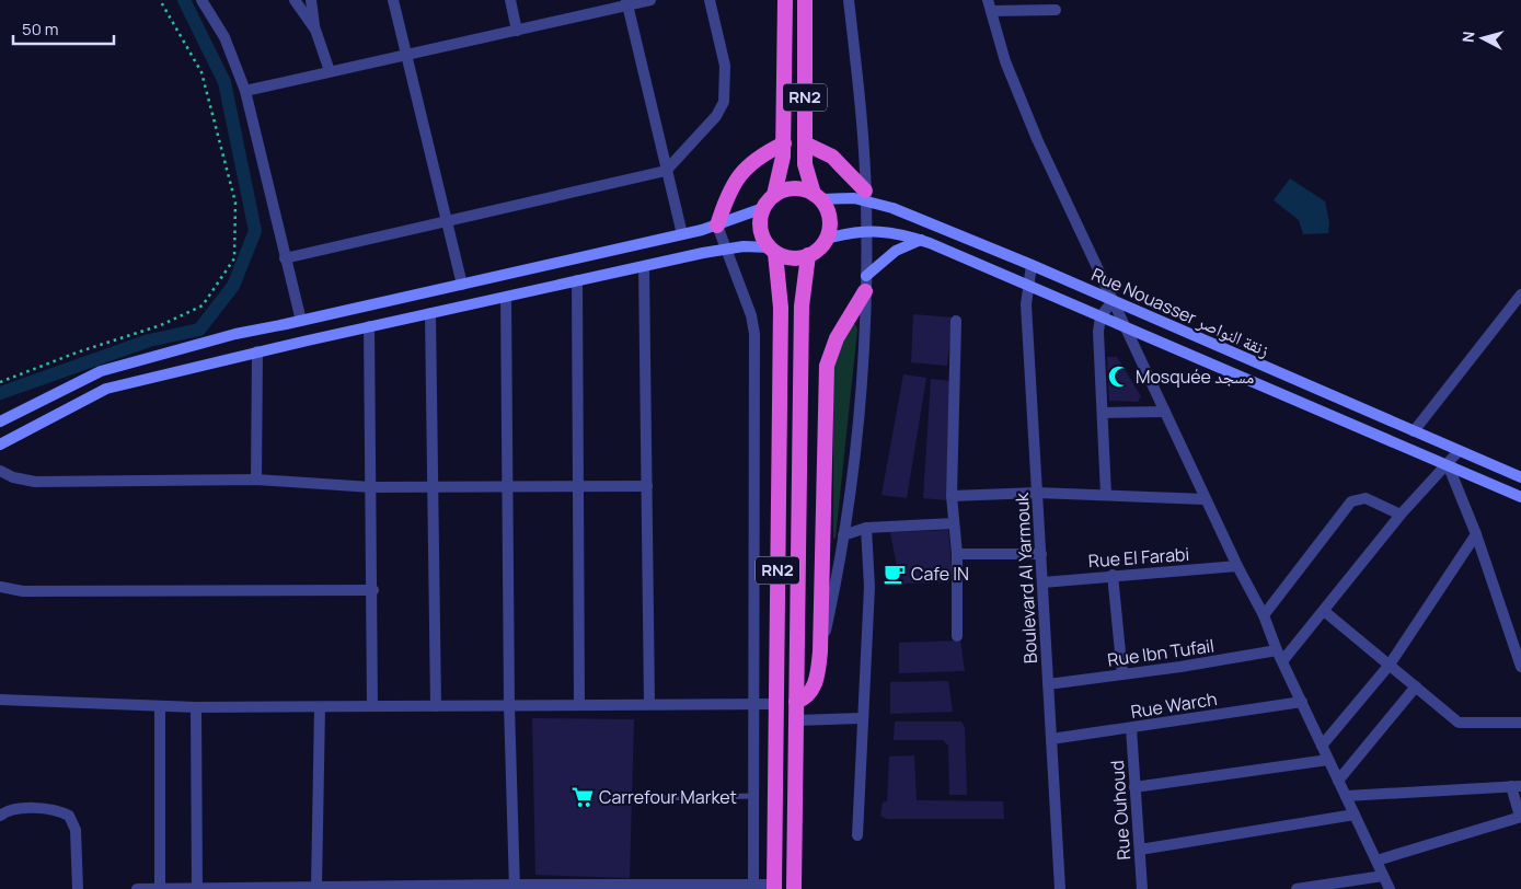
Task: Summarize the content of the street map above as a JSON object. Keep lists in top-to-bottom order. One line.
{"streets":{"highway":["RN2"],"main road":["Rue Nouasser زنقة النواصر"],"street":["Rue El Farabi","Boulevard Al Yarmouk","Rue Ibn Tufail","Rue Warch","Rue Ouhoud"]},"crossings":[["RN2","Rue Nouasser زنقة النواصر"],["Rue Nouasser زنقة النواصر","Boulevard Al Yarmouk"],["Rue El Farabi","Boulevard Al Yarmouk"],["Boulevard Al Yarmouk","Rue Ibn Tufail"],["Boulevard Al Yarmouk","Rue Warch"],["Rue Warch","Rue Ouhoud"]],"places":{"mosque":["Mosquée مسجد"],"cafe":["Cafe IN"],"supermarket":["Carrefour Market"]},"scale_bar":"50 m","north":"left"}
